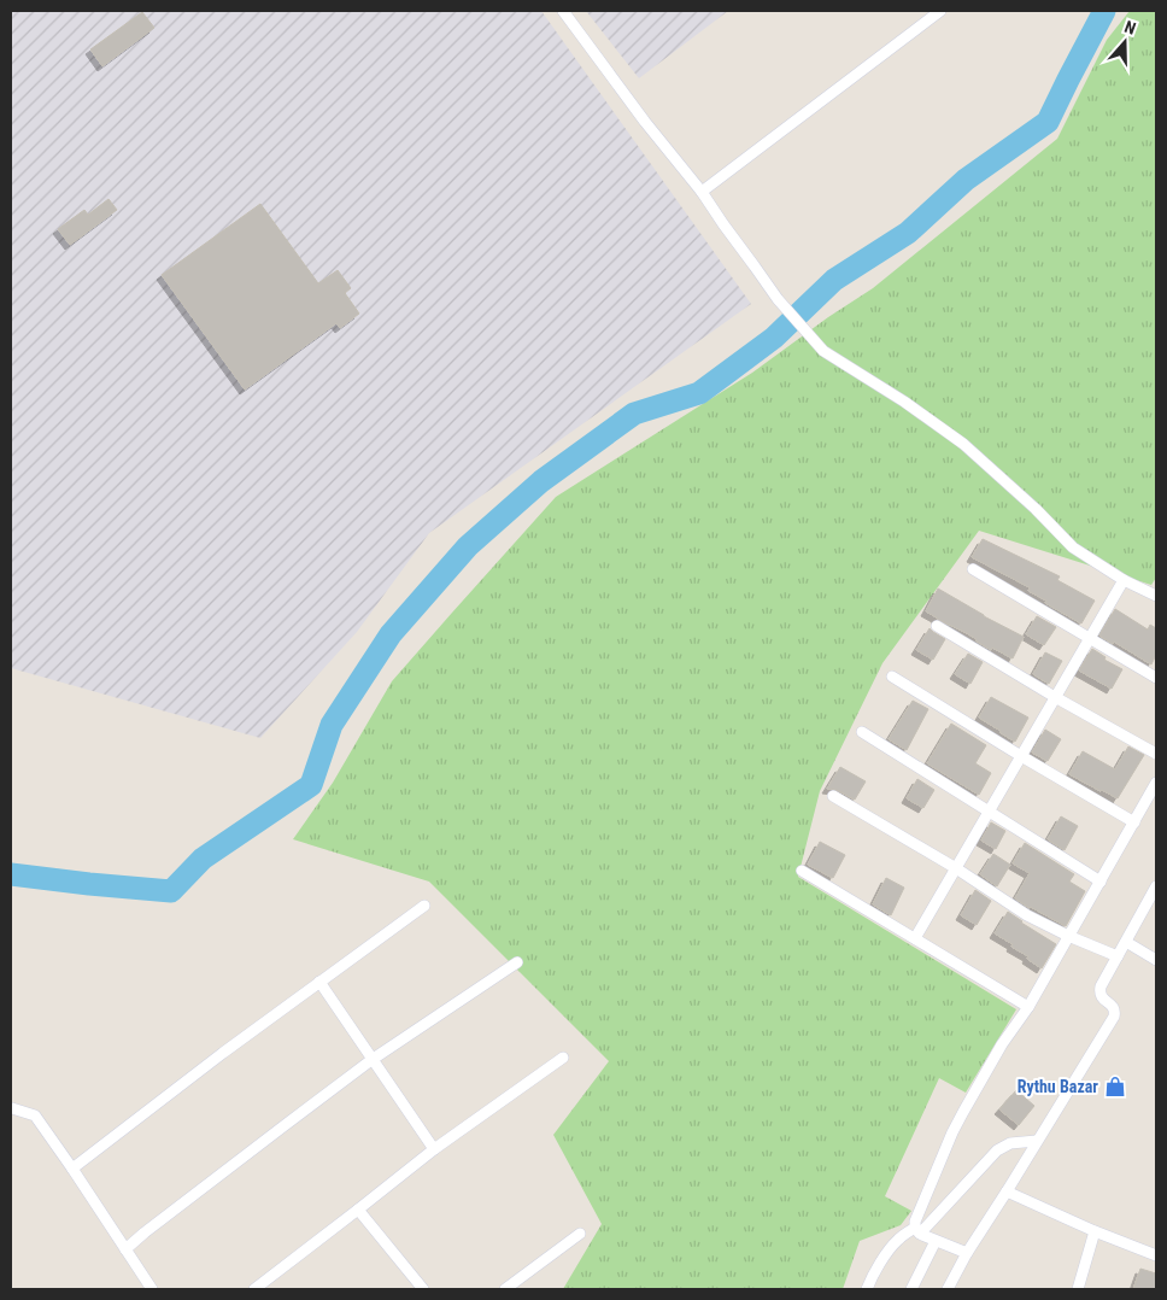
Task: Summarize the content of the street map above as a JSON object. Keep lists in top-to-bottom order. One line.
{"places":{"shop":["Rythu Bazar"]},"north":"top"}
